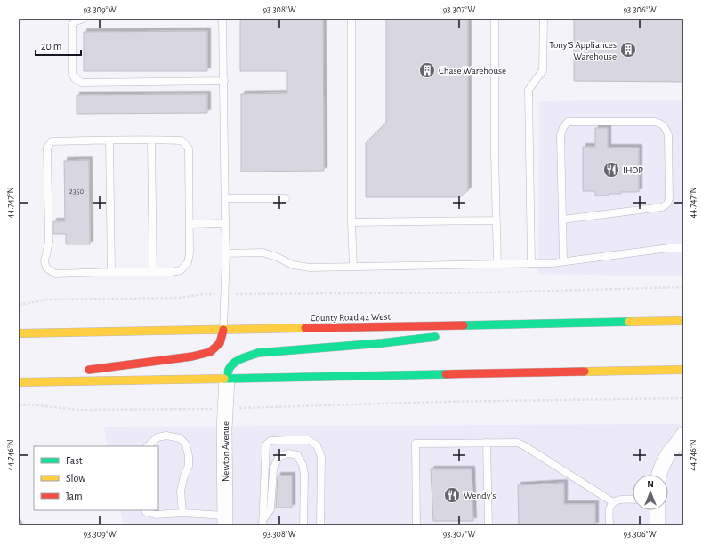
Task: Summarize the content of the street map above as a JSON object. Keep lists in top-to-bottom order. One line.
{"streets":{"highway":["County Road 42 West"],"street":["Newton Avenue"]},"places":{"building":["Tony'S Appliances Warehouse","Chase Warehouse"],"restaurant":["IHOP","Wendy's"]},"house_numbers":["2350"],"legend":["Fast","Slow","Jam"],"scale_bar":"20 m","north":"top","coordinates":["93.309°W","93.308°W","93.307°W","93.306°W","44.747°N","44.746°N"]}
